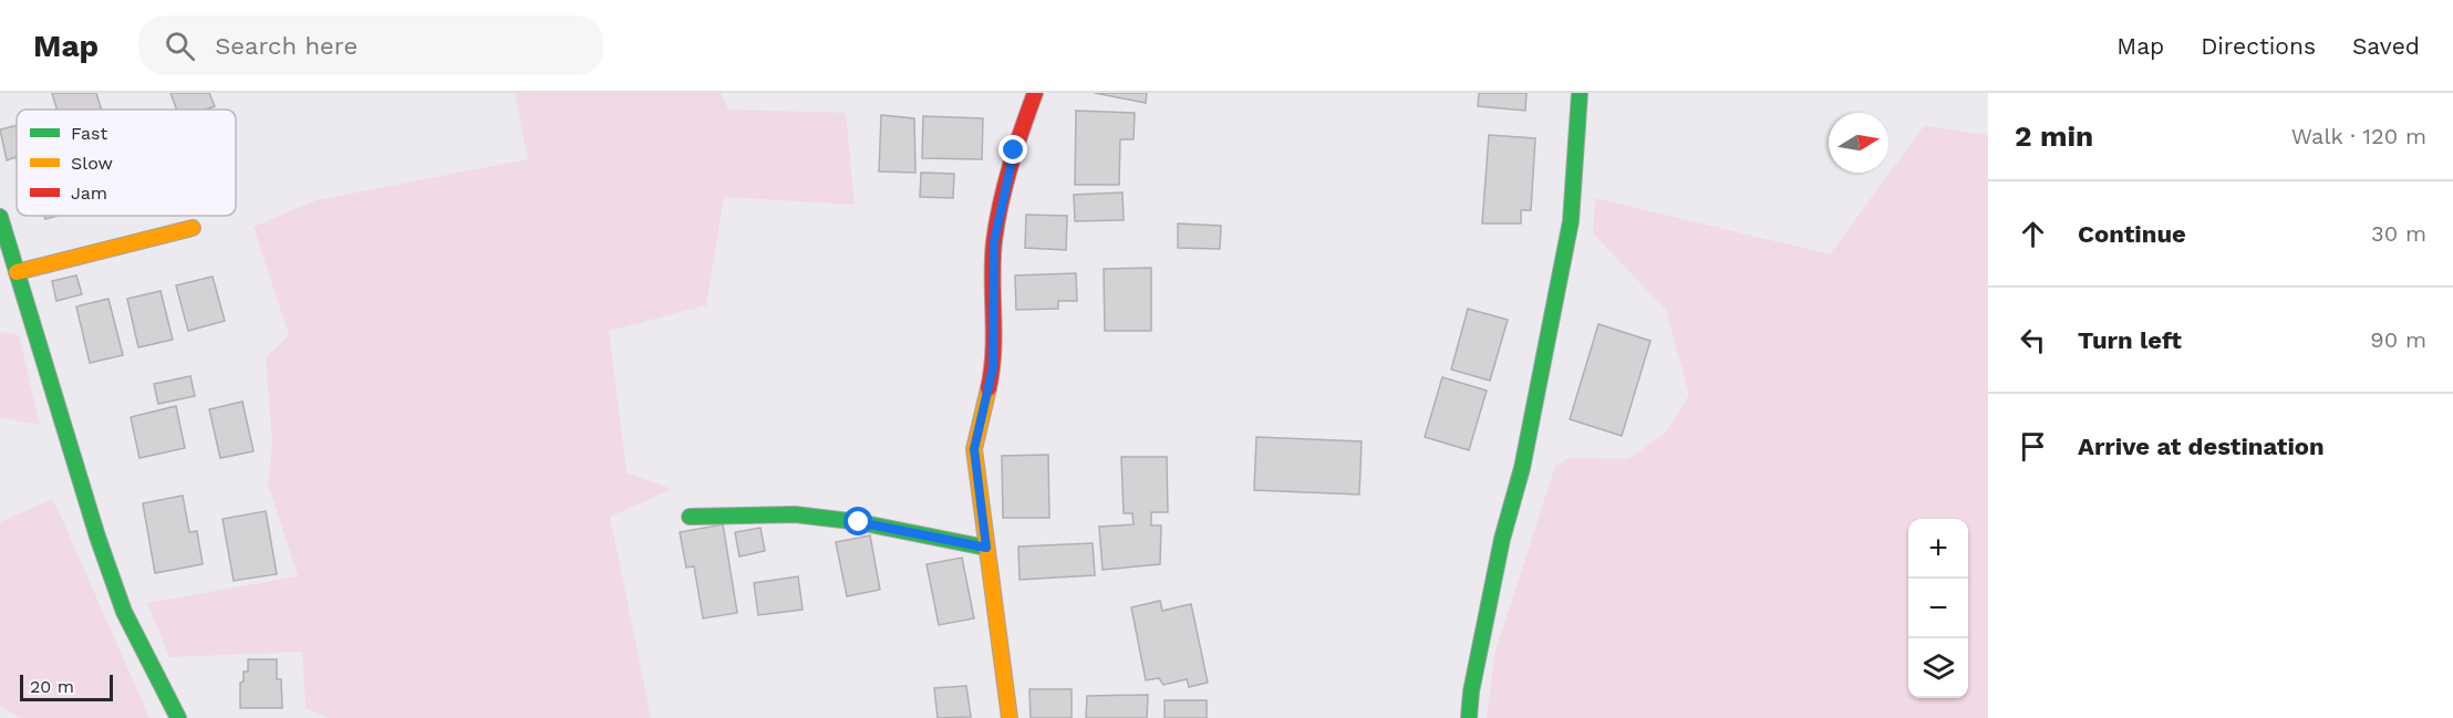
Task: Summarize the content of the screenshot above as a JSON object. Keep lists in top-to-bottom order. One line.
{"legend":["Fast","Slow","Jam"],"scale_bar":"20 m","north":"right","page":{"header":"Map","search":"Search here","nav":["Map","Directions","Saved"],"heading":["2 min","Walk · 120 m"],"list":[["Continue","30 m"],["Turn left","90 m"],"Arrive at destination"],"map_buttons":["+","−"],"scale":"20 m"}}
